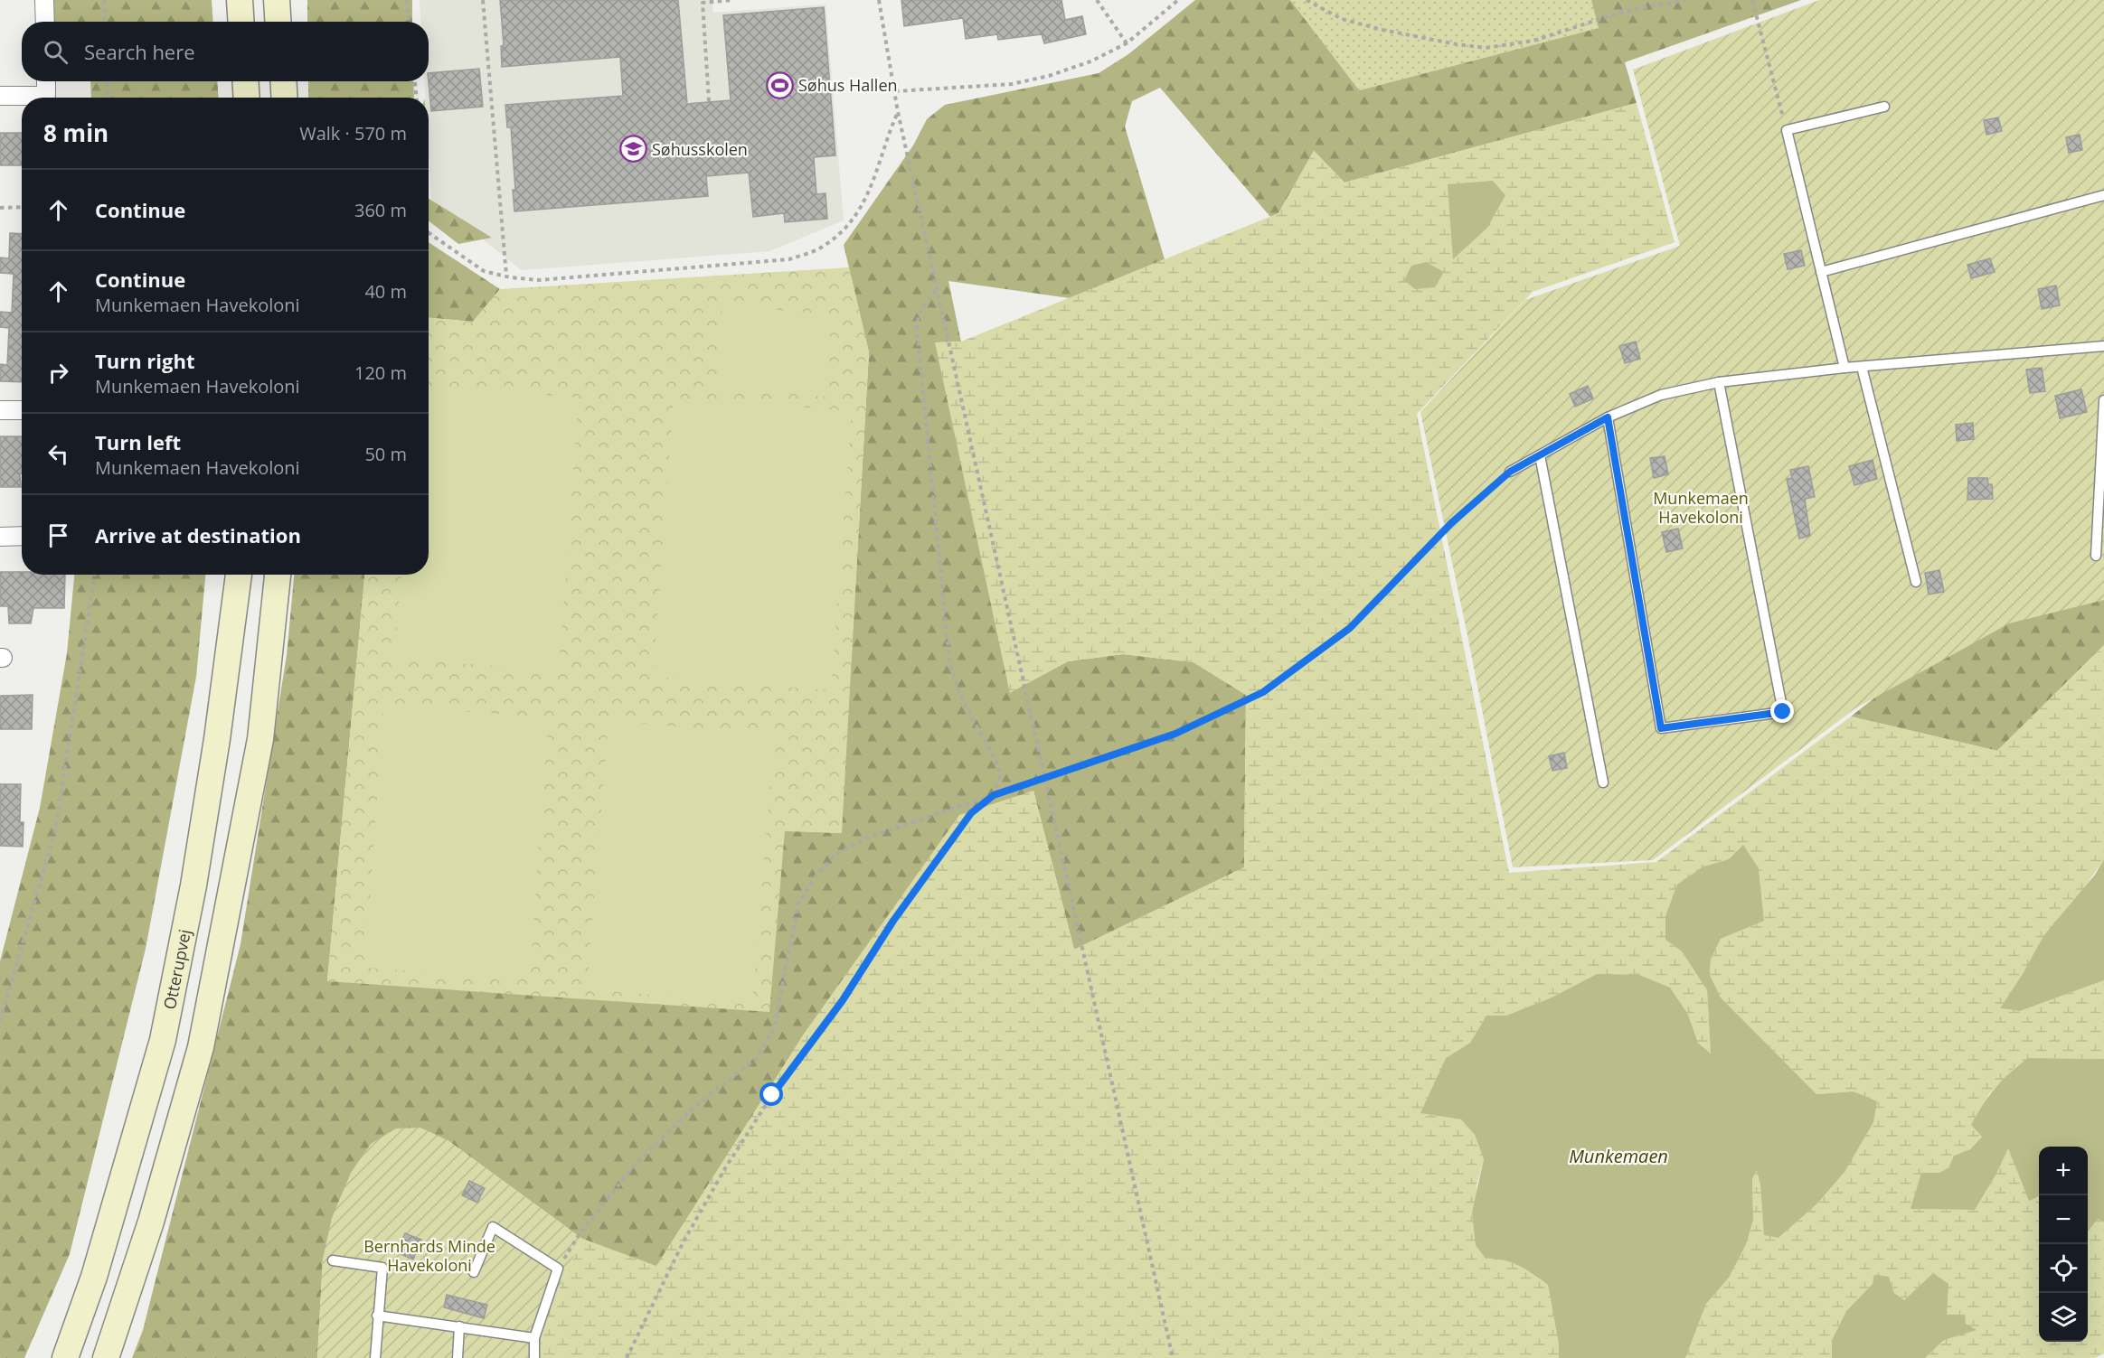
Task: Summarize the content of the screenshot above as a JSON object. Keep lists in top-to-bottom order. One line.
{"streets":{"main road":["Otterupvej"]},"water":["Munkemaen"],"parks":["Munkemaen Havekoloni","Bernhards Minde Havekoloni"],"places":{"sports":["Søhus Hallen"],"school or university":["Søhusskolen"]},"page":{"search":"Search here","heading":["8 min","Walk · 570 m"],"list":[["Continue","360 m"],["Continue","Munkemaen Havekoloni","40 m"],["Turn right","Munkemaen Havekoloni","120 m"],["Turn left","Munkemaen Havekoloni","50 m"],"Arrive at destination"],"map_buttons":["+","−"]}}
